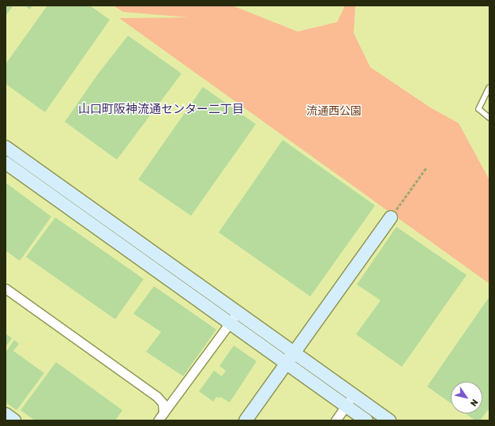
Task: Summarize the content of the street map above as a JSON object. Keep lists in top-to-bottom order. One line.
{"districts":["山口町阪神流通センター二丁目"],"parks":["流通西公園"],"north":"bottom right"}
